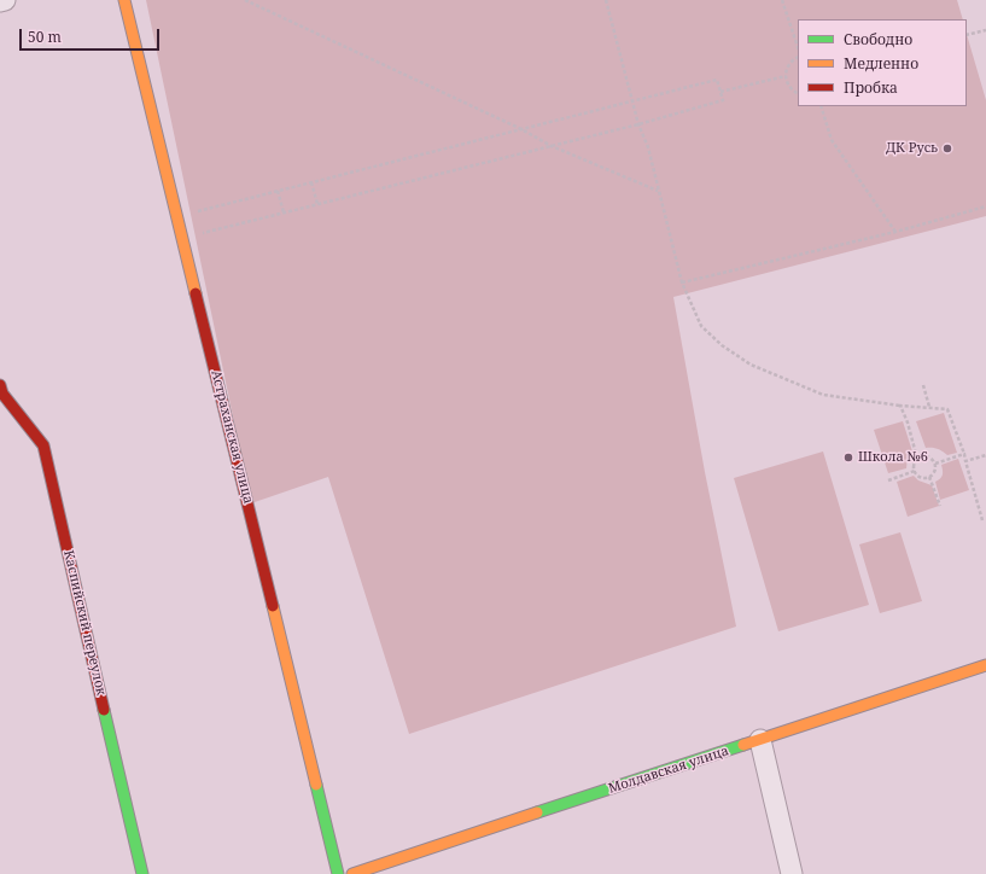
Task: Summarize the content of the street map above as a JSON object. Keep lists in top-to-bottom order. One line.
{"streets":{"street":["Астраханская улица","Каспийский переулок","Молдавская улица"]},"places":["ДК Русь","Школа №6"],"legend":["Свободно","Медленно","Пробка"],"scale_bar":"50 m"}
